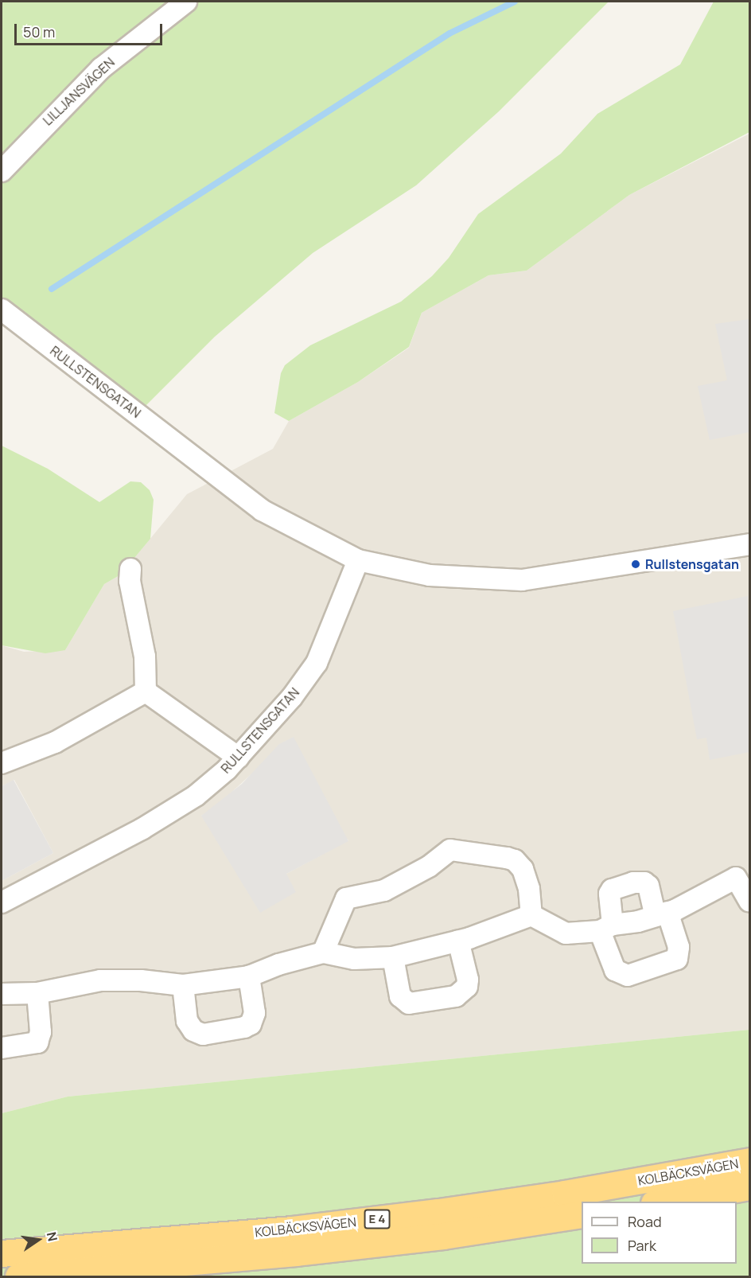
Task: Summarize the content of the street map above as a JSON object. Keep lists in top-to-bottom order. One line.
{"streets":{"highway":["KOLBÄCKSVÄGEN","E 4"],"street":["LILLJANSVÄGEN","RULLSTENSGATAN"]},"places":["Rullstensgatan"],"legend":["Road","Park"],"scale_bar":"50 m","north":"right"}
